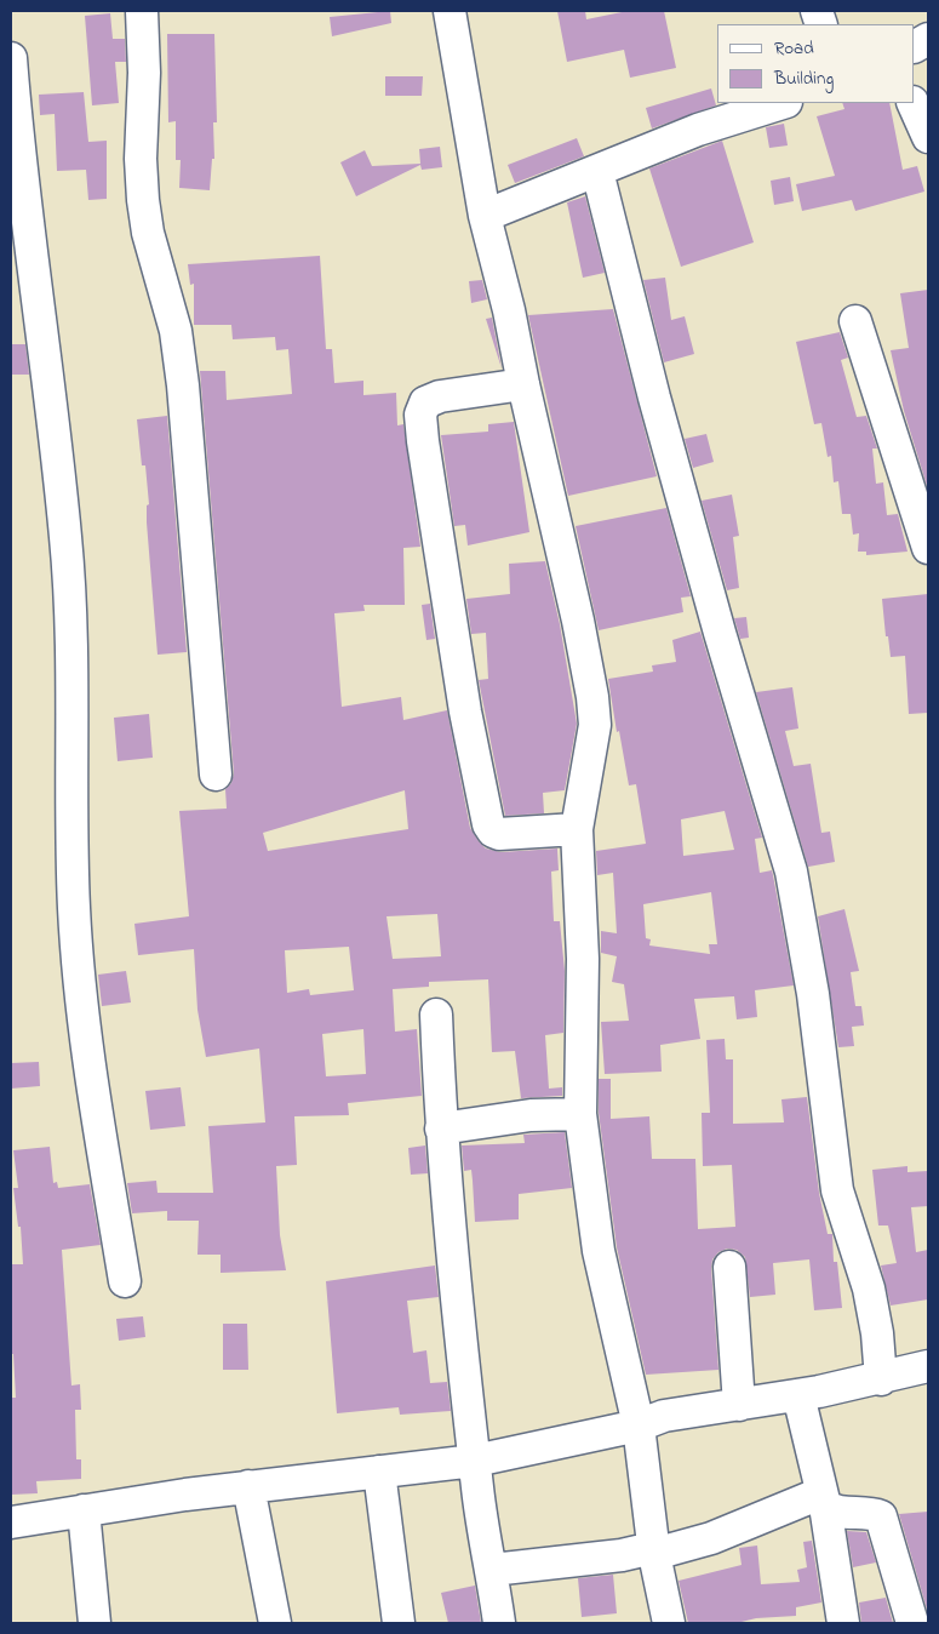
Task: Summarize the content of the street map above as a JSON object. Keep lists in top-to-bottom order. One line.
{"legend":["Road","Building"]}
